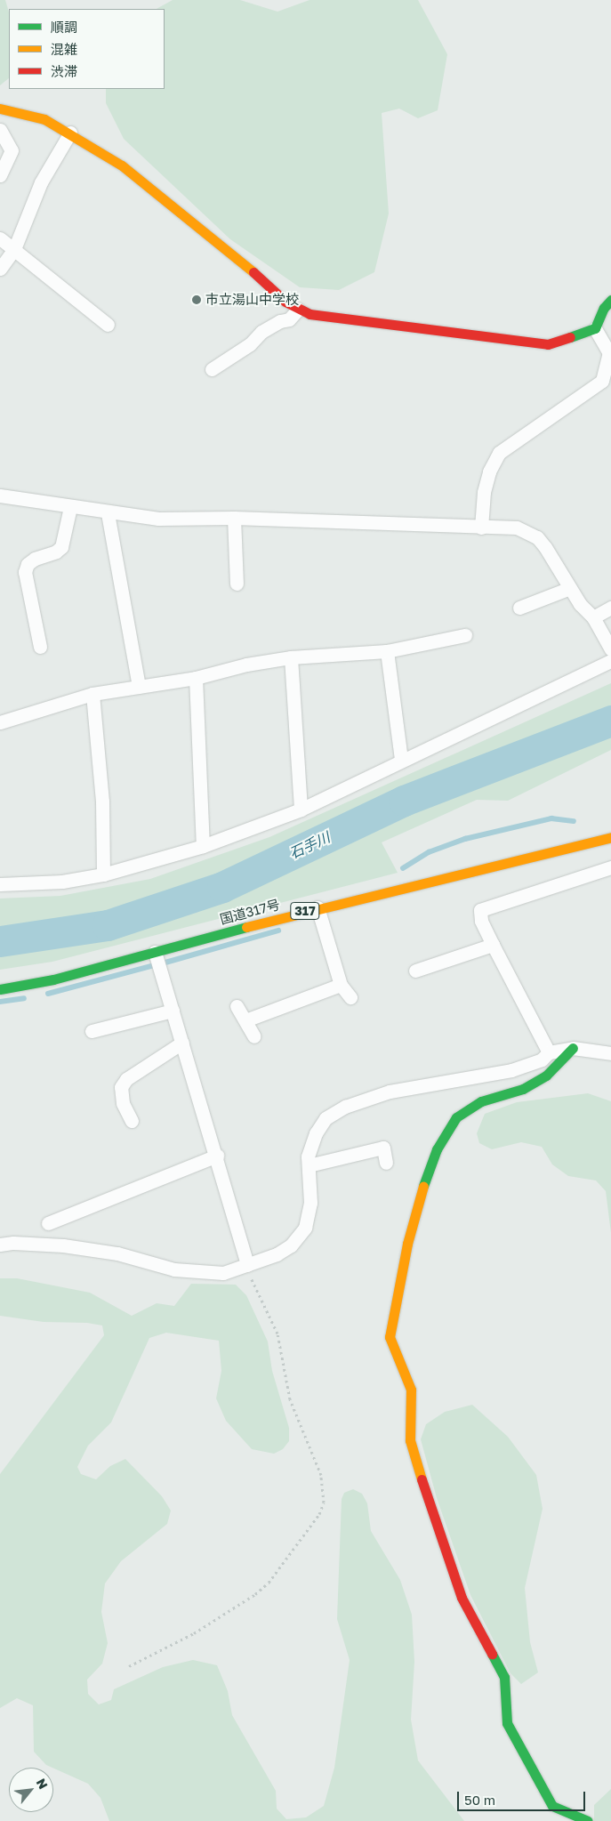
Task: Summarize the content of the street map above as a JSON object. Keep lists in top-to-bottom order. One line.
{"streets":{"main road":["317","国道317号"]},"water":["石手川"],"places":["市立湯山中学校"],"legend":["順調","混雑","渋滞"],"scale_bar":"50 m","north":"top right"}
